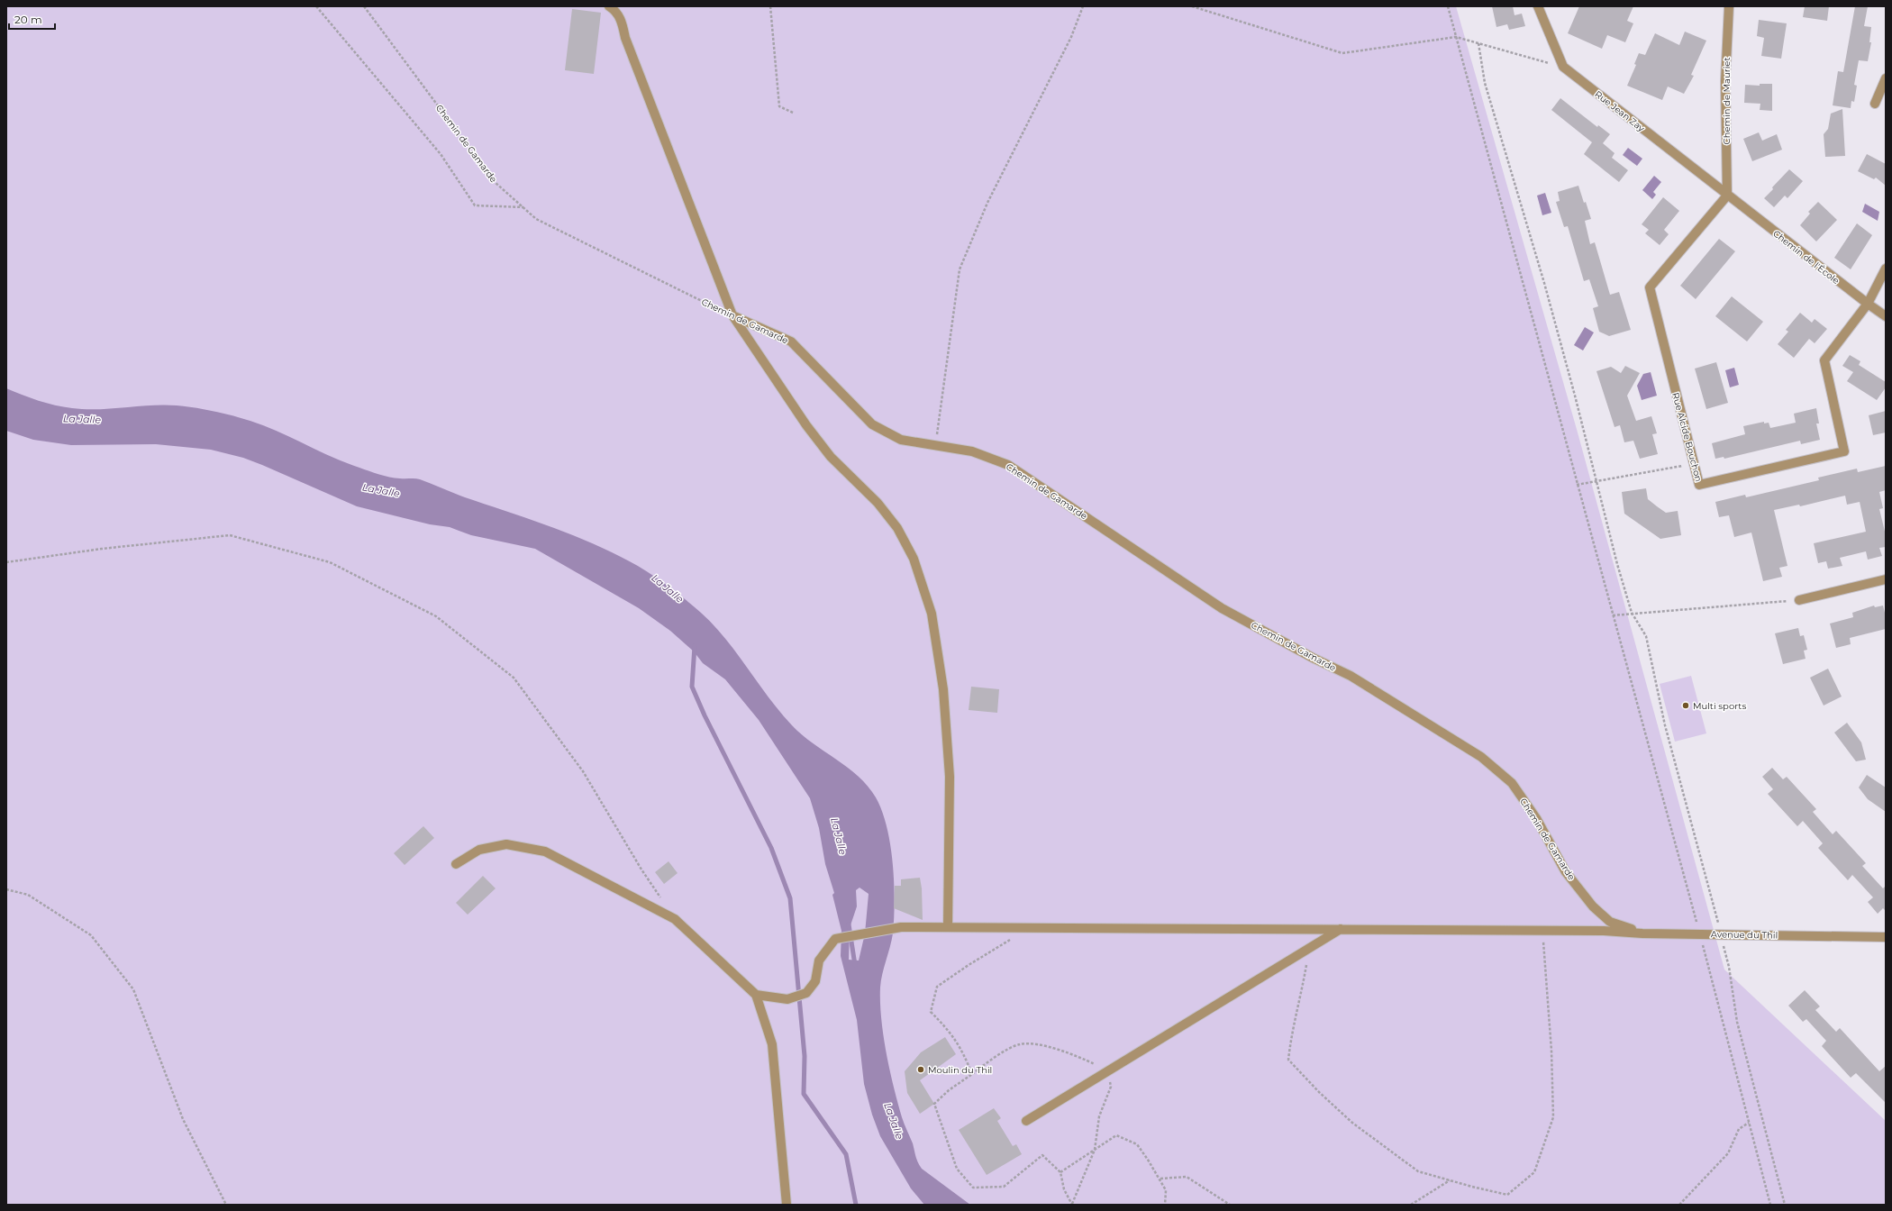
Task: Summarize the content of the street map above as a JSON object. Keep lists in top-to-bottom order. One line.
{"streets":{"street":["Chemin de Mauriet","Rue Jean Zay","Chemin de Gamarde","Chemin de l'École","Rue Alcide Bouchon","Avenue du Thil"]},"crossings":[["Chemin de Mauriet","Rue Jean Zay"],["Chemin de Mauriet","Chemin de l'École"],["Chemin de Mauriet","Rue Alcide Bouchon"],["Rue Jean Zay","Chemin de l'École"],["Rue Jean Zay","Rue Alcide Bouchon"],["Chemin de Gamarde","Avenue du Thil"],["Chemin de l'École","Rue Alcide Bouchon"]],"water":["La Jalle"],"places":["Multi sports","Moulin du Thil"],"scale_bar":"20 m"}
